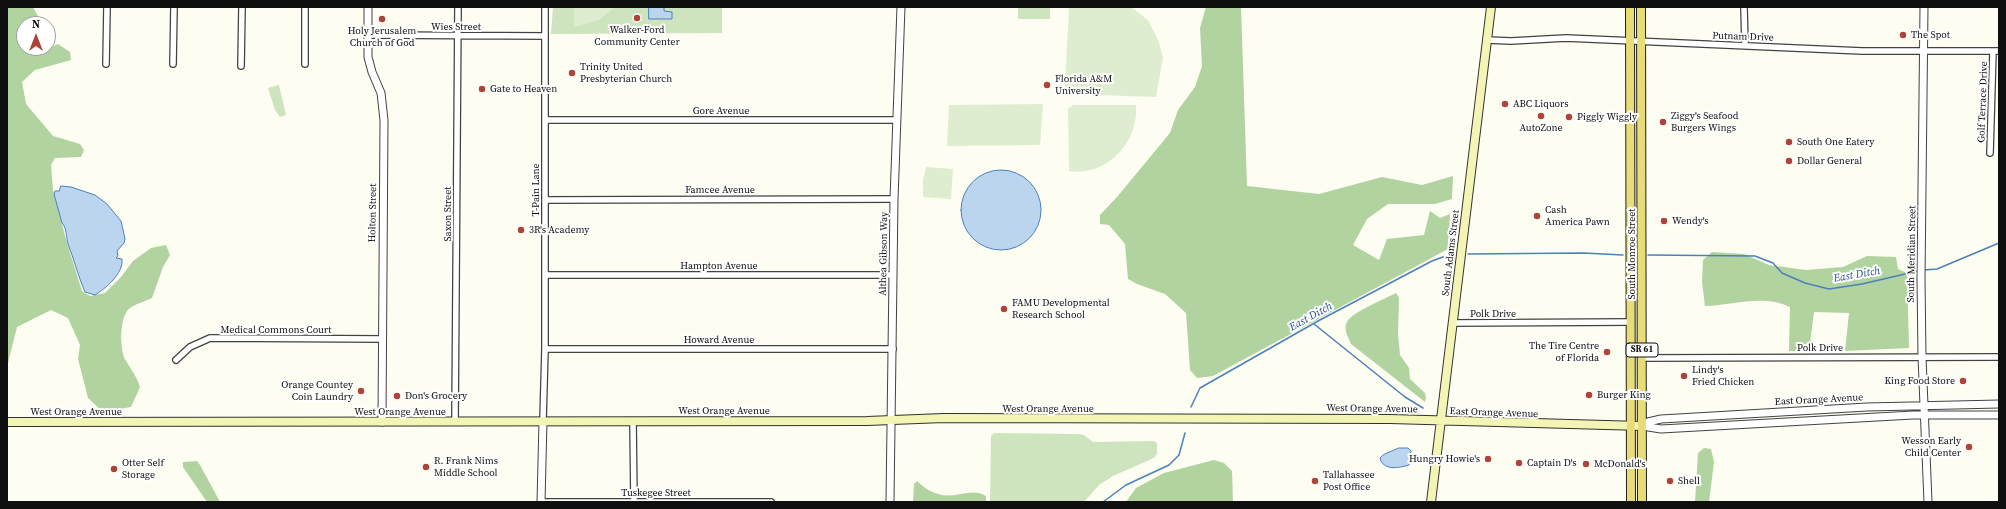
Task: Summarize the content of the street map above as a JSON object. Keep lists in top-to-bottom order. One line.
{"streets":{"main road":["South Adams Street","South Monroe Street","SR 61","East Orange Avenue","West Orange Avenue"],"street":["Wies Street","Putnam Drive","Golf Terrace Drive","Gore Avenue","T-Pain Lane","Famcee Avenue","Holton Street","Saxon Street","Althea Gibson Way","South Meridian Street","Hampton Avenue","Polk Drive","Medical Commons Court","Howard Avenue","Tuskegee Street"]},"crossings":[["Wies Street","T-Pain Lane"],["Wies Street","Holton Street"],["Wies Street","Saxon Street"],["Putnam Drive","Golf Terrace Drive"],["Putnam Drive","South Adams Street"],["Putnam Drive","South Monroe Street"],["Putnam Drive","South Meridian Street"],["Gore Avenue","T-Pain Lane"],["Gore Avenue","Althea Gibson Way"],["T-Pain Lane","Famcee Avenue"],["T-Pain Lane","Hampton Avenue"],["T-Pain Lane","Howard Avenue"],["T-Pain Lane","West Orange Avenue"],["Famcee Avenue","Althea Gibson Way"],["Holton Street","Medical Commons Court"],["Holton Street","West Orange Avenue"],["Saxon Street","West Orange Avenue"],["South Adams Street","Polk Drive"],["South Adams Street","East Orange Avenue"],["South Adams Street","West Orange Avenue"],["Althea Gibson Way","Hampton Avenue"],["Althea Gibson Way","Howard Avenue"],["Althea Gibson Way","West Orange Avenue"],["South Monroe Street","Polk Drive"],["South Monroe Street","East Orange Avenue"],["South Meridian Street","Polk Drive"],["South Meridian Street","East Orange Avenue"],["East Orange Avenue","West Orange Avenue"]],"water":["East Ditch"],"places":["Walker-Ford Community Center","Holy Jerusalem Church of God","The Spot","Trinity United Presbyterian Church","Florida A&M University","Gate to Heaven","ABC Liquors","AutoZone","Piggly Wiggly","Ziggy's Seafood Burgers Wings","South One Eatery","Dollar General","Cash America Pawn","Wendy's","3R's Academy","FAMU Developmental Research School","The Tire Centre of Florida","Lindy's Fried Chicken","King Food Store","Orange Countey Coin Laundry","Burger King","Don's Grocery","Wesson Early Child Center","Hungry Howie's","Captain D's","McDonald's","R. Frank Nims Middle School","Otter Self Storage","Tallahassee Post Office","Shell"],"north":"top"}
